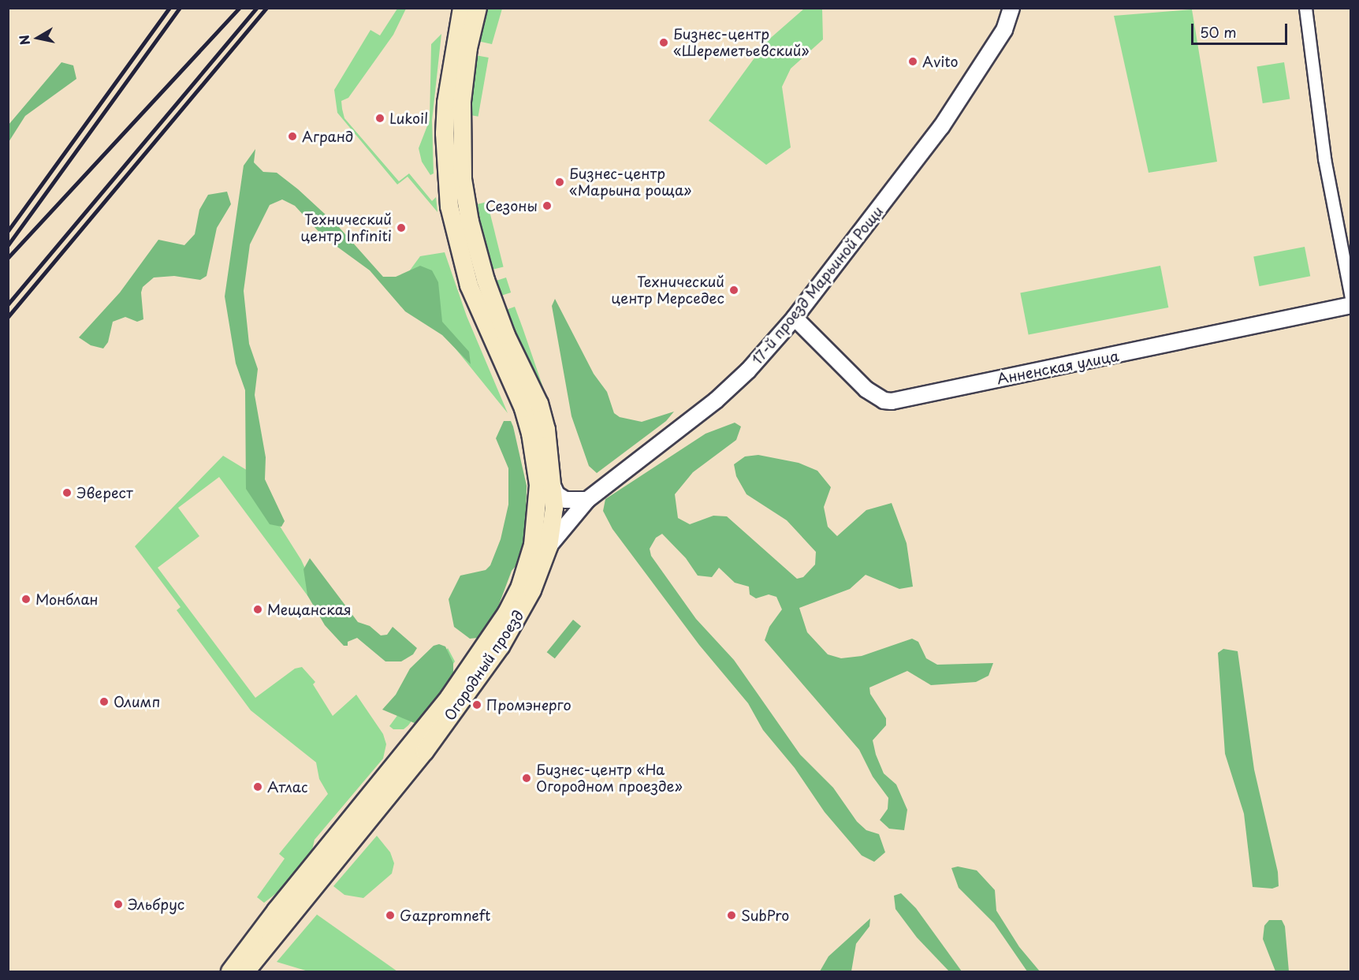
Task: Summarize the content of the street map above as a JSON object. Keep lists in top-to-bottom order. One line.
{"streets":{"main road":["Огородный проезд"],"street":["17-й проезд Марьиной Рощи","Анненская улица"]},"crossings":[["17-й проезд Марьиной Рощи","Анненская улица"],["17-й проезд Марьиной Рощи","Огородный проезд"]],"places":["Бизнес-центр «Шереметьевский»","Avito","Lukoil","Агранд","Бизнес-центр «Марьина роща»","Сезоны","Технический центр Infiniti","Технический центр Мерседес","Эверест","Монблан","Мещанская","Олимп","Промэнерго","Бизнес-центр «На Огородном проезде»","Атлас","Эльбрус","Gazpromneft","SubPro"],"scale_bar":"50 m","north":"left"}
